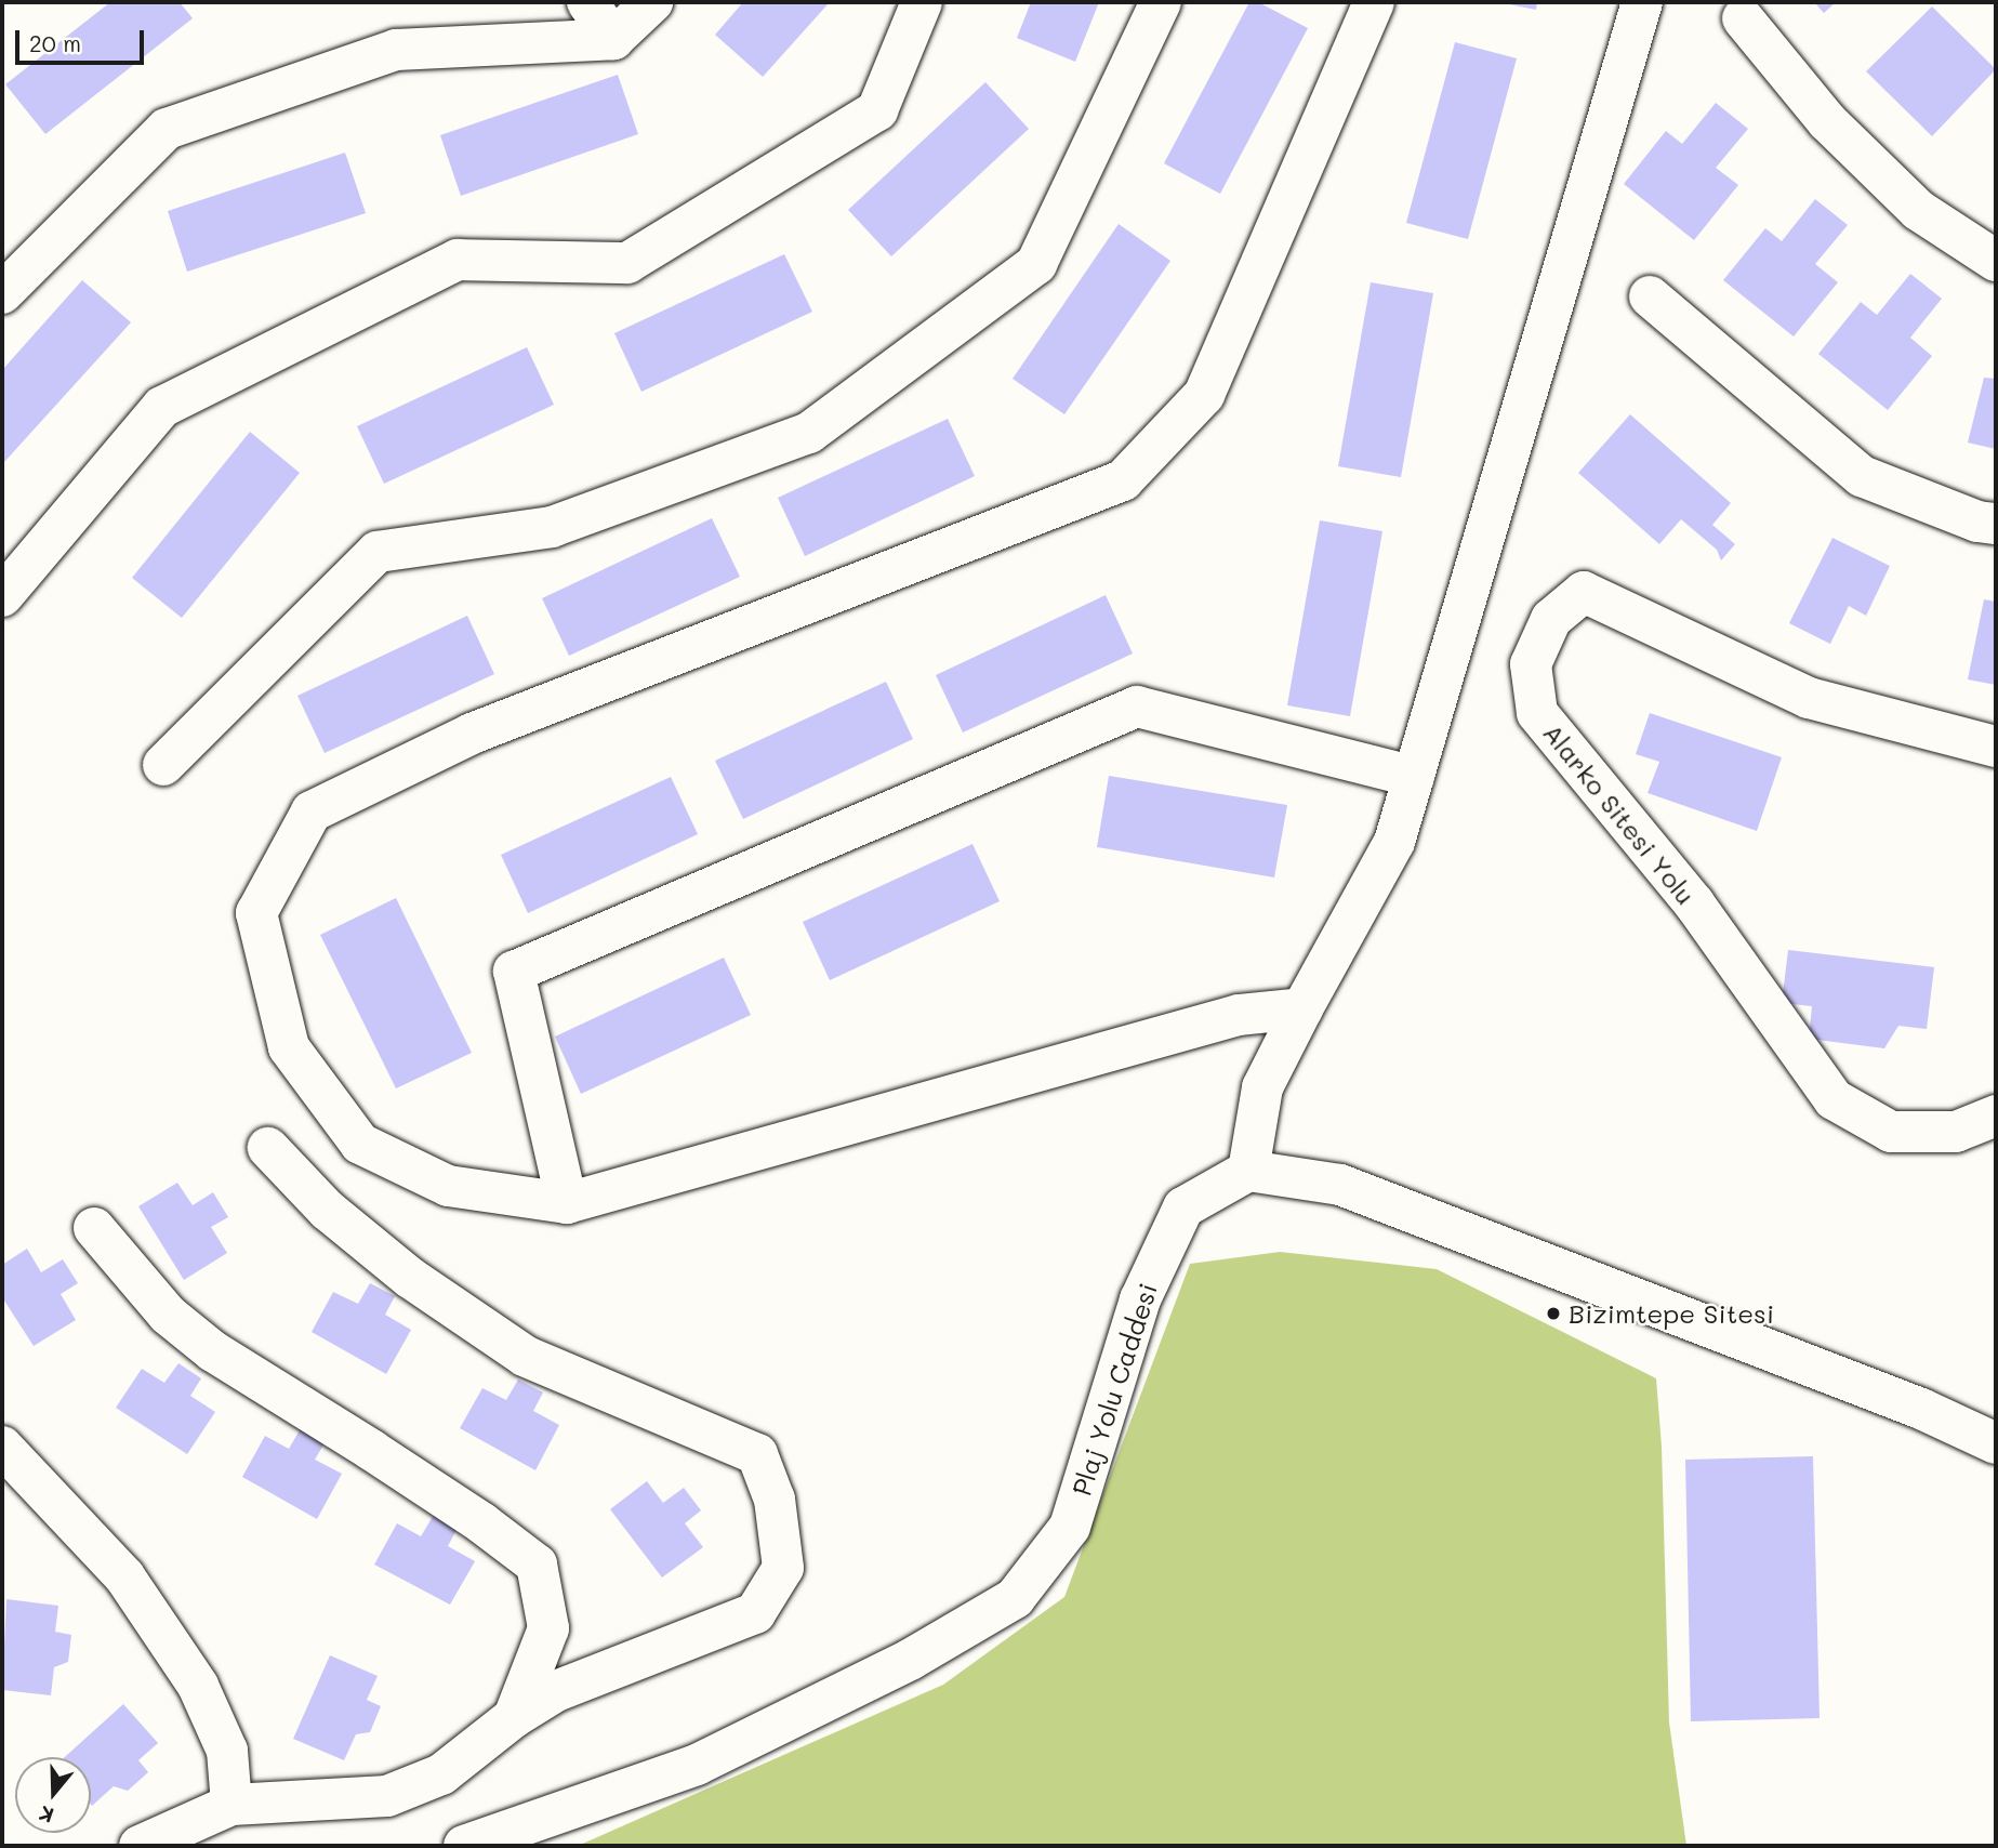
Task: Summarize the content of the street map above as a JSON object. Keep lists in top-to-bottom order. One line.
{"streets":{"street":["Alarko Sitesi Yolu","Plaj Yolu Caddesi"]},"places":["Bizimtepe Sitesi"],"scale_bar":"20 m","north":"bottom"}
